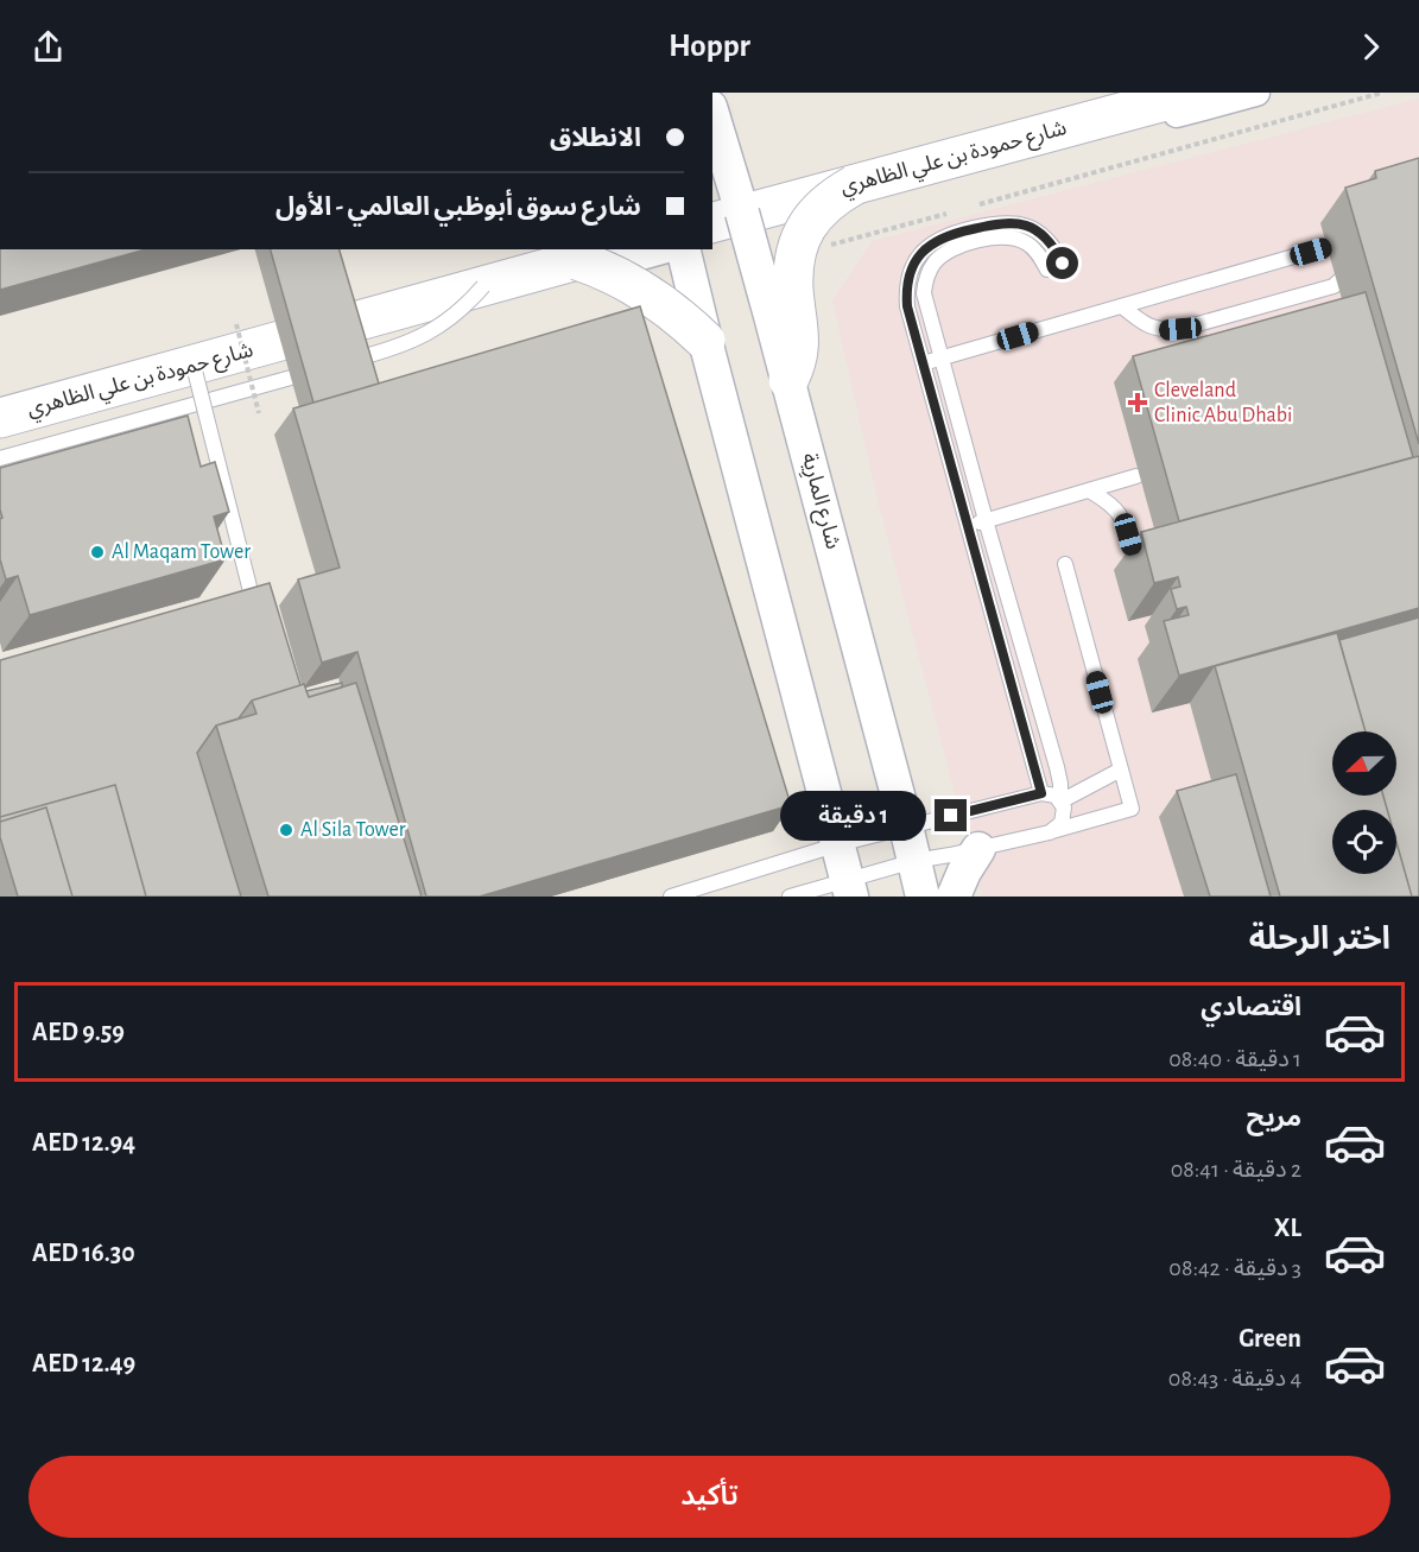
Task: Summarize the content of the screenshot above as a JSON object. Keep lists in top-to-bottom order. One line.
{"streets":{"main road":["شارع حمودة بن علي الظاهري"],"street":["شارع المارِية"]},"crossings":[["شارع حمودة بن علي الظاهري","شارع المارِية"]],"places":{"health":["Cleveland Clinic Abu Dhabi"],"other":["Al Maqam Tower","Al Sila Tower"]},"north":"left","page":{"header":"Hoppr","banner":["الانطلاق","شارع سوق أبوظبي العالمي - الأول"],"bubble":"1 دقيقة","heading":"اختر الرحلة","list":[{"name":"اقتصادي","note":"1 دقيقة · 08:40","value":"AED 9.59"},{"name":"مريح","note":"2 دقيقة · 08:41","value":"AED 12.94"},{"name":"XL","note":"3 دقيقة · 08:42","value":"AED 16.30"},{"name":"Green","note":"4 دقيقة · 08:43","value":"AED 12.49"}],"buttons":"تأكيد"}}
